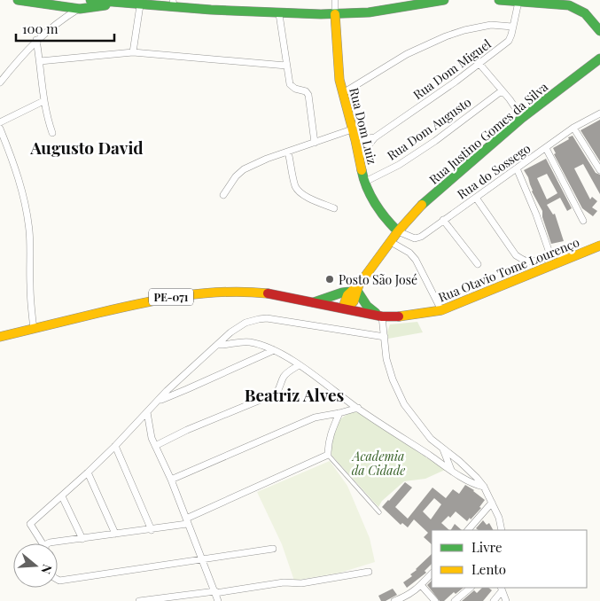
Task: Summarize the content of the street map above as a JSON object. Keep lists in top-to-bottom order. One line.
{"streets":{"street":["Rua Dom Miguel","Rua Dom Luiz","Rua Dom Augusto","Rua Justino Gomes da Silva","Rua do Sossego","Rua Otavio Tome Lourenço","PE-071"]},"crossings":[["Rua Dom Miguel","Rua Dom Luiz"],["Rua Dom Luiz","Rua Dom Augusto"],["Rua Dom Luiz","Rua Justino Gomes da Silva"],["Rua Dom Luiz","Rua do Sossego"],["Rua Justino Gomes da Silva","Rua do Sossego"],["Rua Otavio Tome Lourenço","PE-071"]],"districts":["Augusto David","Beatriz Alves"],"parks":["Academia da Cidade"],"places":["Posto São José"],"legend":["Livre","Lento"],"scale_bar":"100 m","north":"right"}
